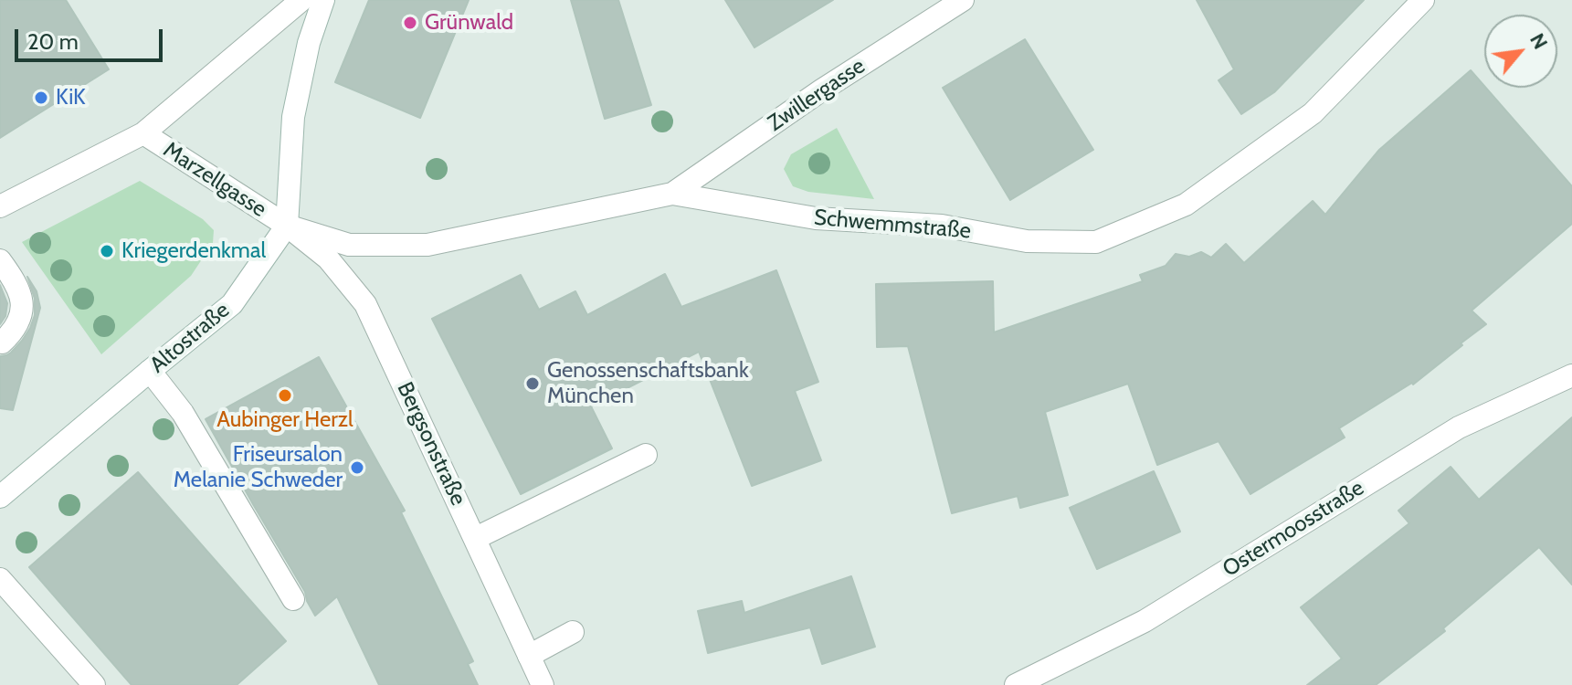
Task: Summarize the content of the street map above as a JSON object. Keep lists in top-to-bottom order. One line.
{"streets":{"street":["Zwillergasse","Marzellgasse","Schwemmstraße","Altostraße","Bergsonstraße","Ostermoosstraße"]},"crossings":[["Zwillergasse","Schwemmstraße"],["Marzellgasse","Schwemmstraße"],["Marzellgasse","Altostraße"],["Marzellgasse","Bergsonstraße"],["Schwemmstraße","Altostraße"],["Schwemmstraße","Bergsonstraße"],["Altostraße","Bergsonstraße"]],"places":["Grünwald","KiK","Kriegerdenkmal","Genossenschaftsbank München","Aubinger Herzl","Friseursalon Melanie Schweder"],"scale_bar":"20 m","north":"top right"}
